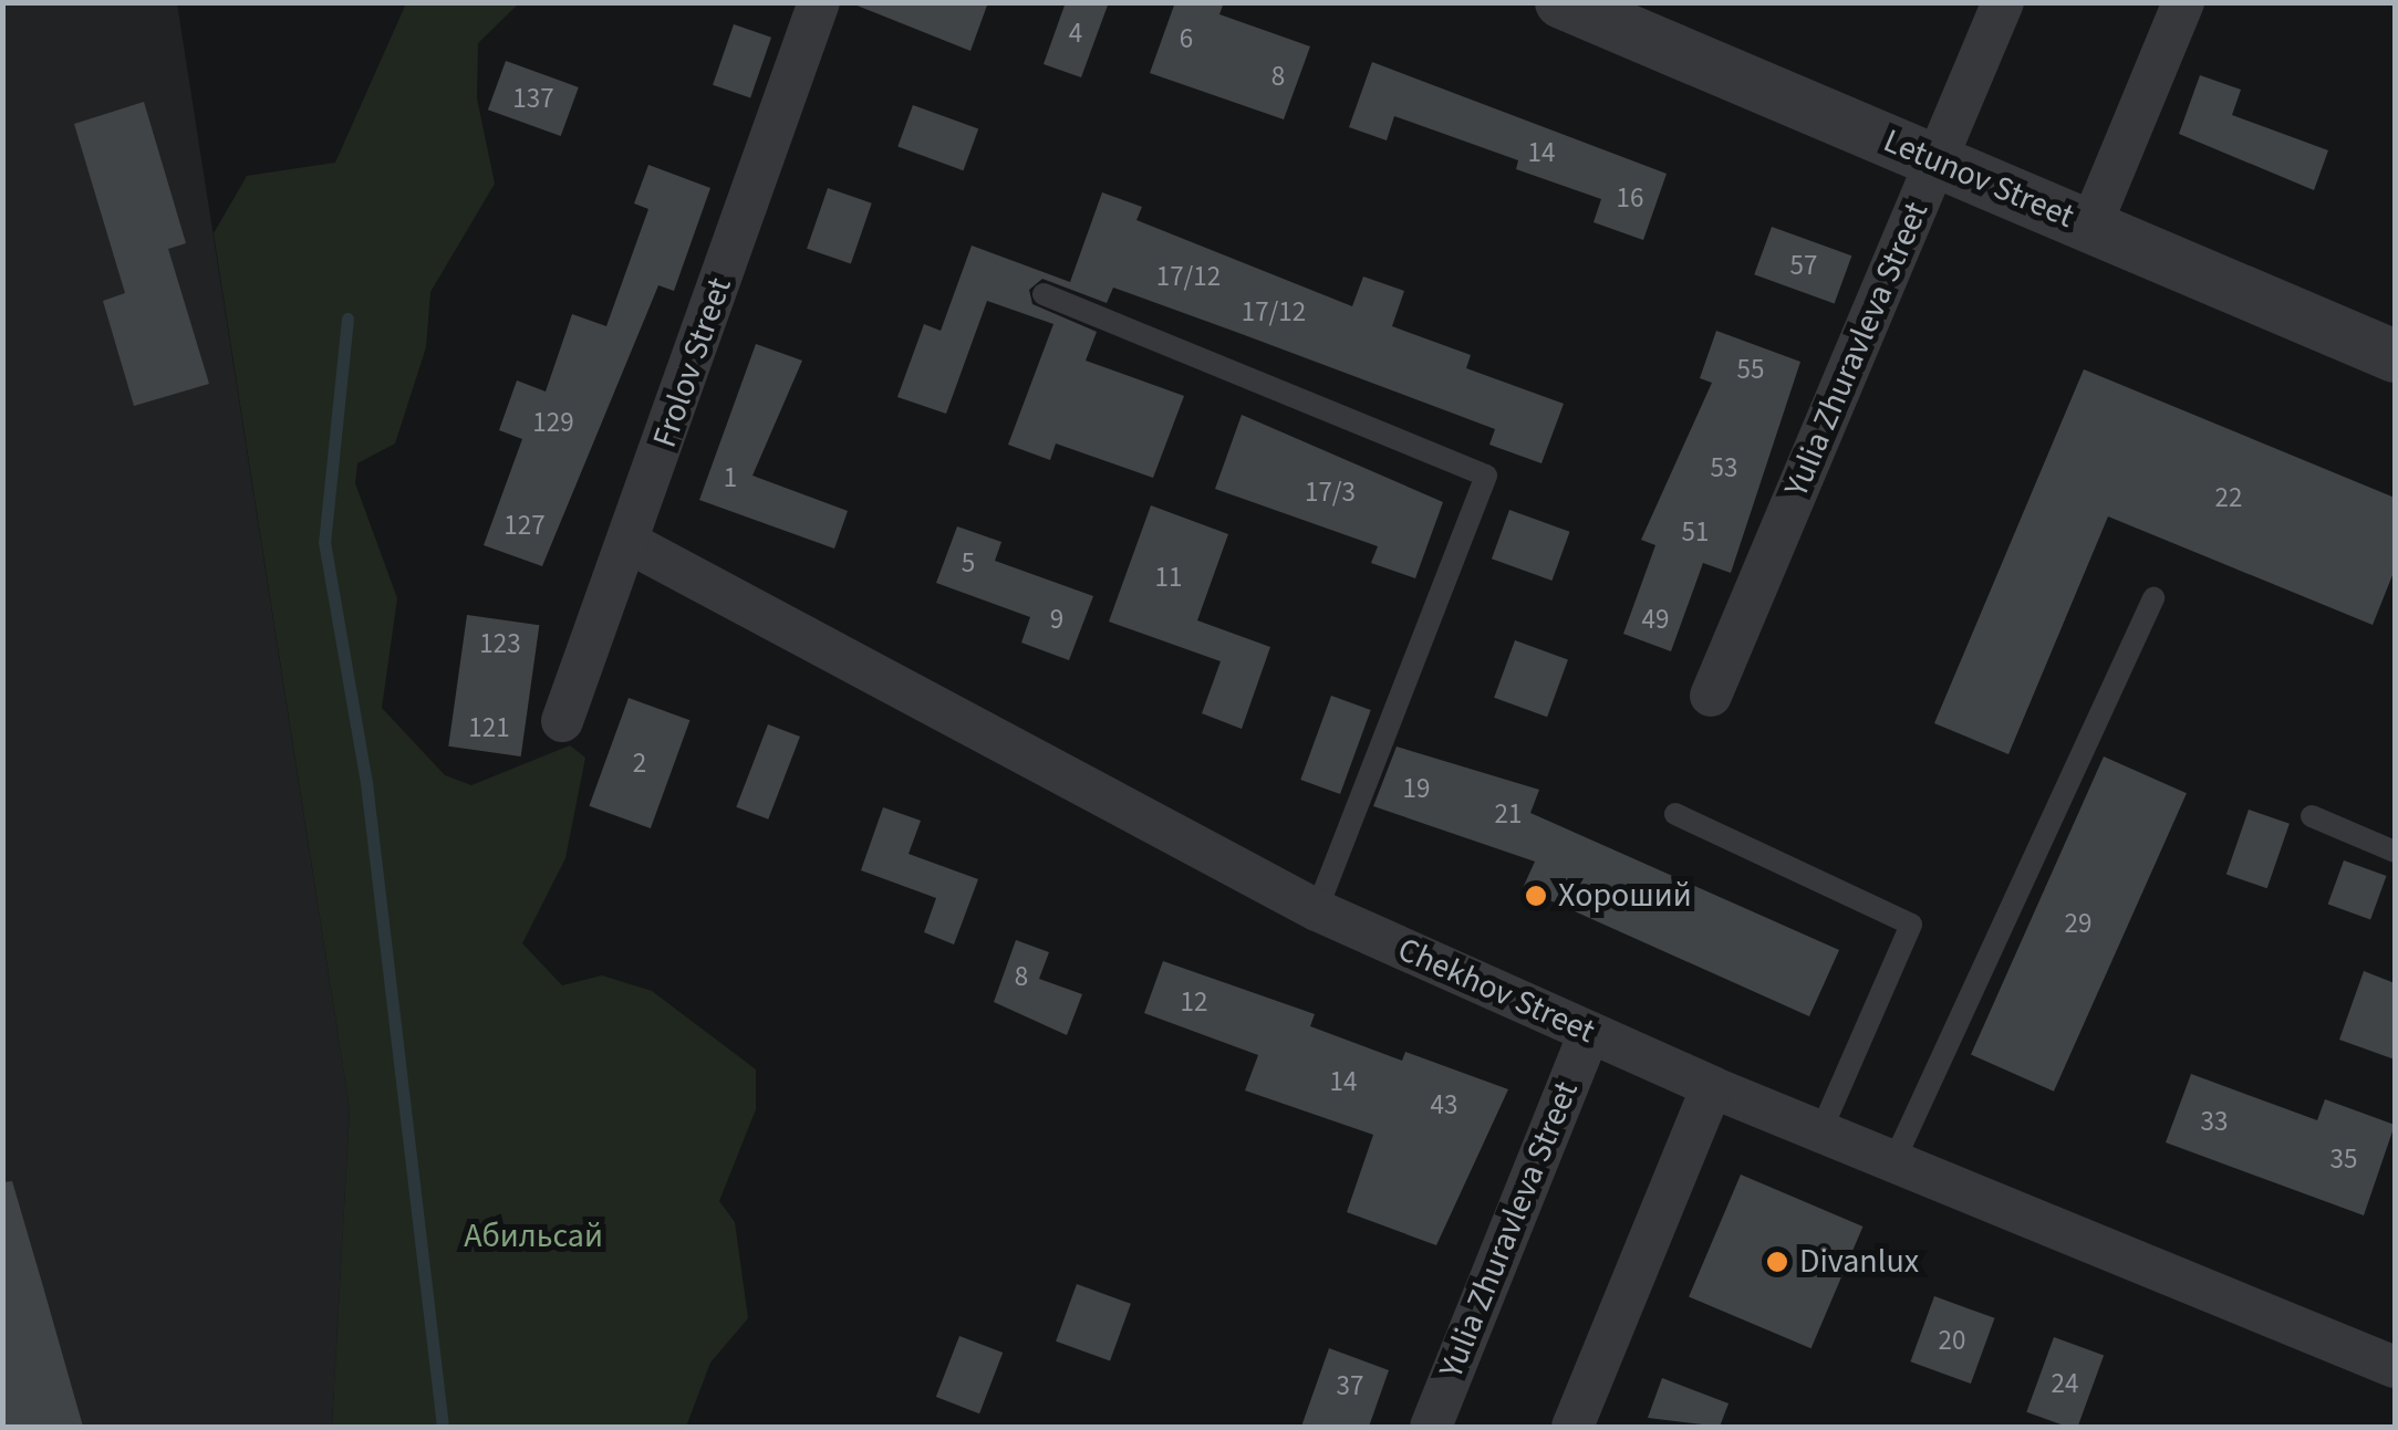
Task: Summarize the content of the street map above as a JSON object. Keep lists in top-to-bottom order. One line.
{"streets":{"street":["Letunov Street","Yulia Zhuravleva Street","Frolov Street","Chekhov Street"]},"crossings":[["Letunov Street","Yulia Zhuravleva Street"],["Yulia Zhuravleva Street","Chekhov Street"],["Frolov Street","Chekhov Street"]],"parks":["Абильсай"],"places":["Хороший","Divanlux"],"house_numbers":["4","6","8","137","14","16","57","17/12","17/12","55","129","53","1","17/3","22","127","51","5","11","9","49","123","121","2","19","21","29","8","12","14","43","33","35","20","24","37"]}
